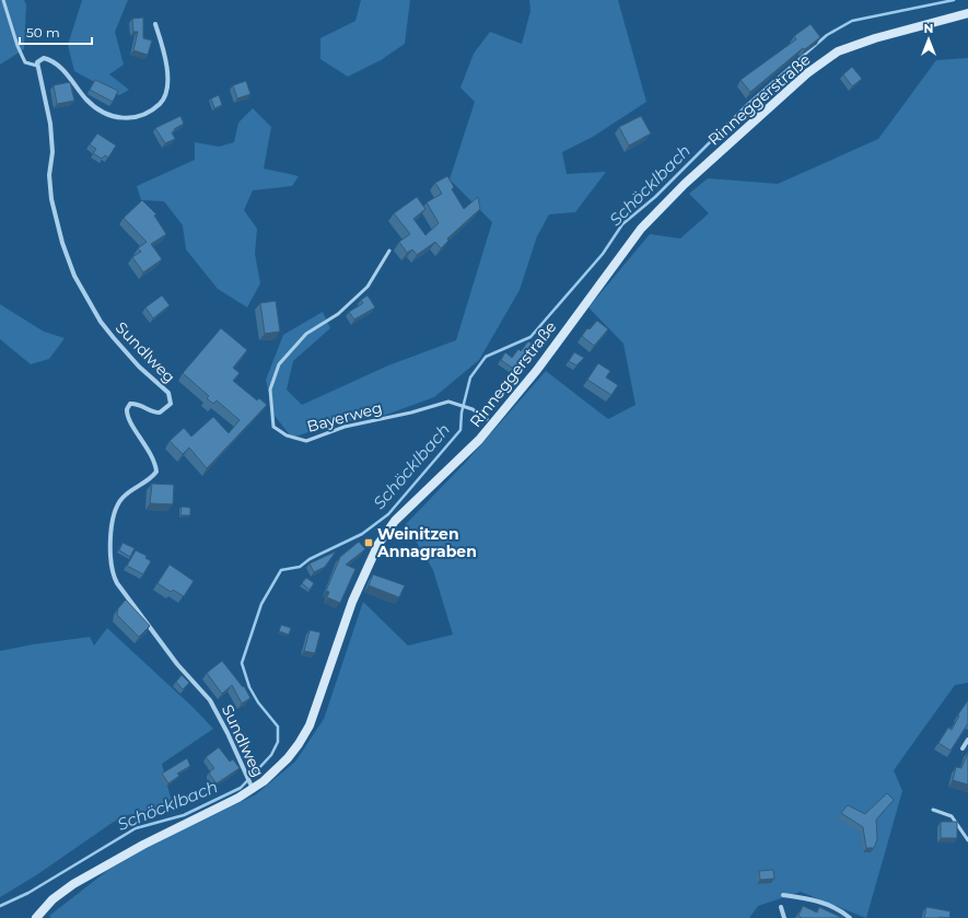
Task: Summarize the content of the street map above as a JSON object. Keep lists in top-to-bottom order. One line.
{"streets":{"main road":["Rinneggerstraße"],"street":["Sundlweg"],"lane":["Bayerweg"]},"crossings":[["Rinneggerstraße","Sundlweg"]],"water":["Schöcklbach"],"places":{"transit":["Weinitzen Annagraben"]},"scale_bar":"50 m","north":"top"}
